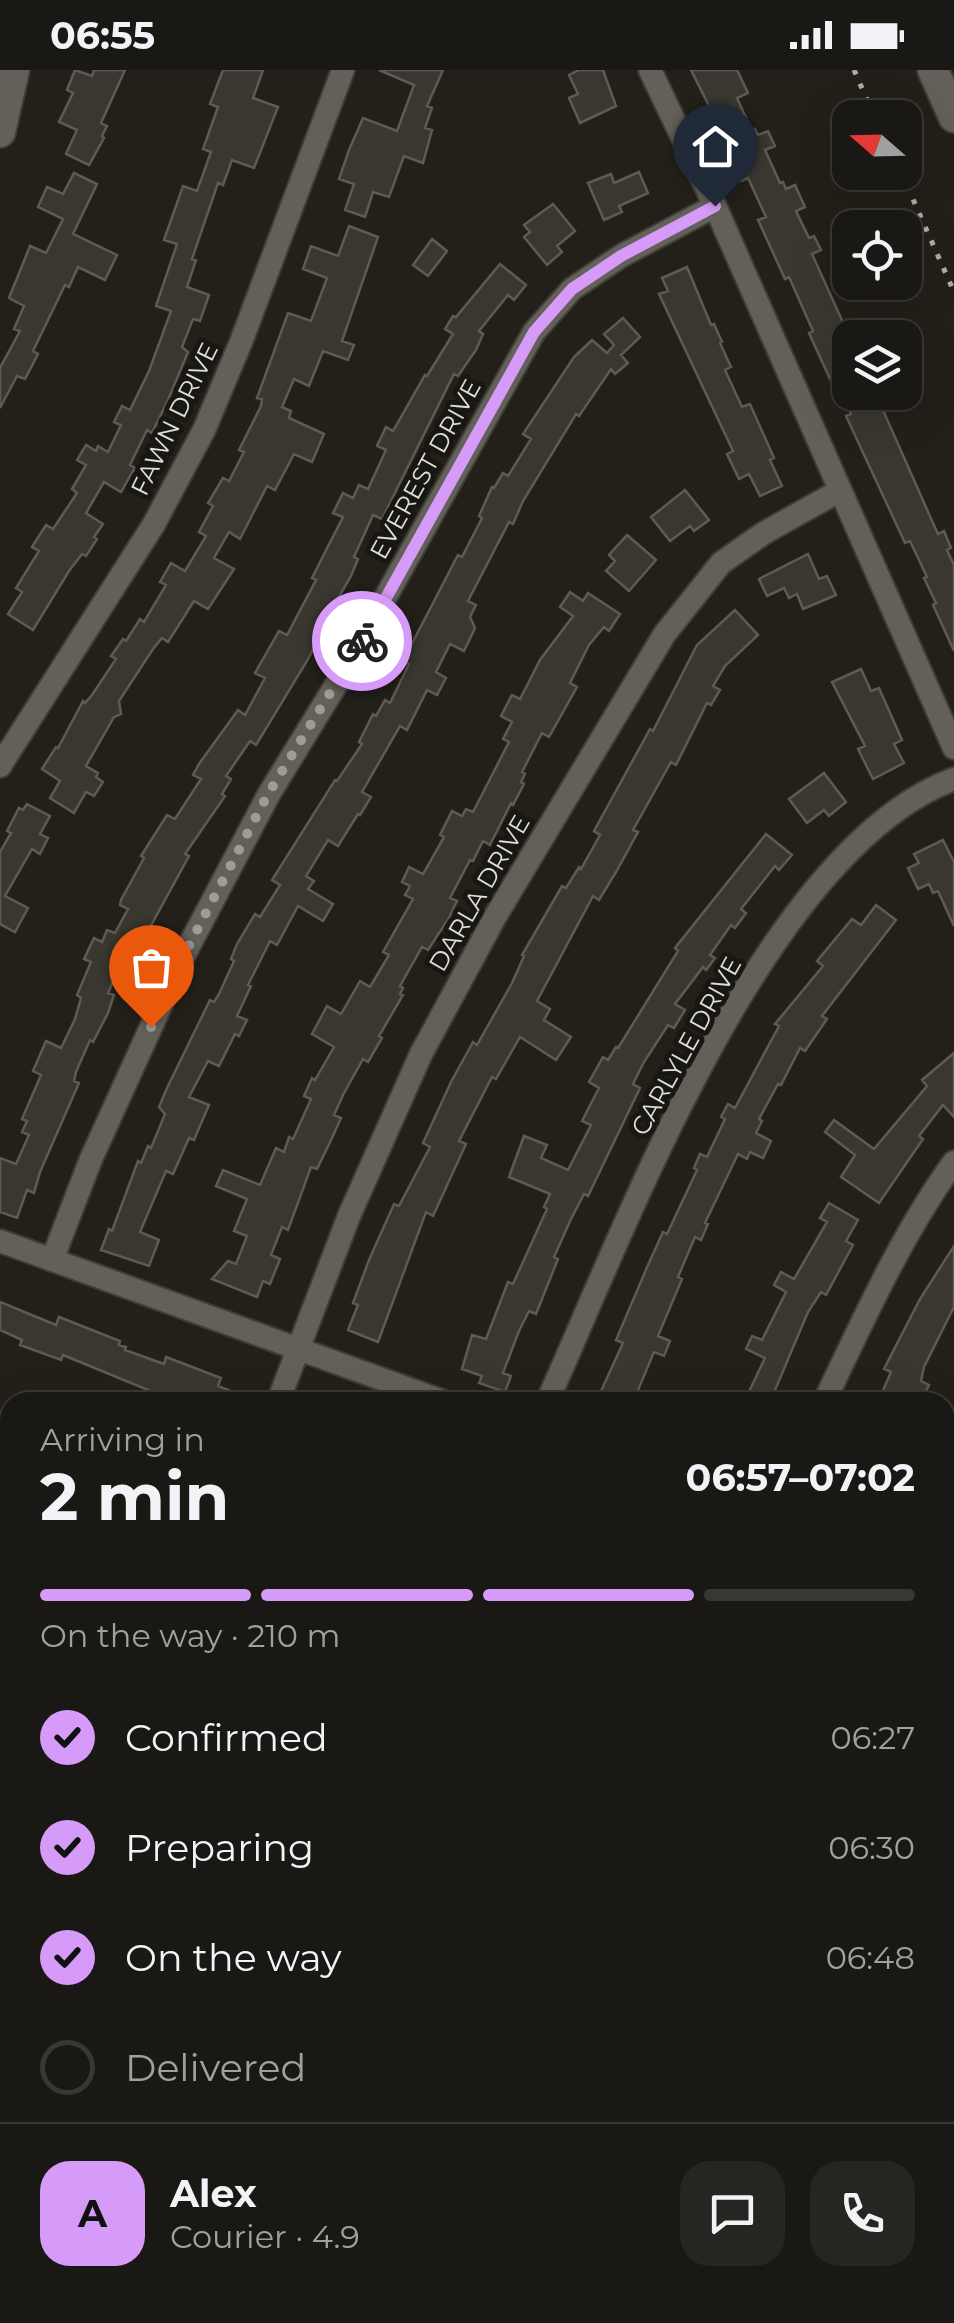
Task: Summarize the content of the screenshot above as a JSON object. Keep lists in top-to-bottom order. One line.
{"streets":{"street":["FAWN DRIVE","EVEREST DRIVE","DARLA DRIVE","CARLYLE DRIVE"]},"north":"left","page":{"status":"06:55","heading":["2 min","Arriving in","06:57–07:02"],"panel":["Alex","Courier · 4.9"],"bar":"On the way · 210 m","list":[["Confirmed","06:27"],["Preparing","06:30"],["On the way","06:48"],"Delivered"],"round":"A"}}
